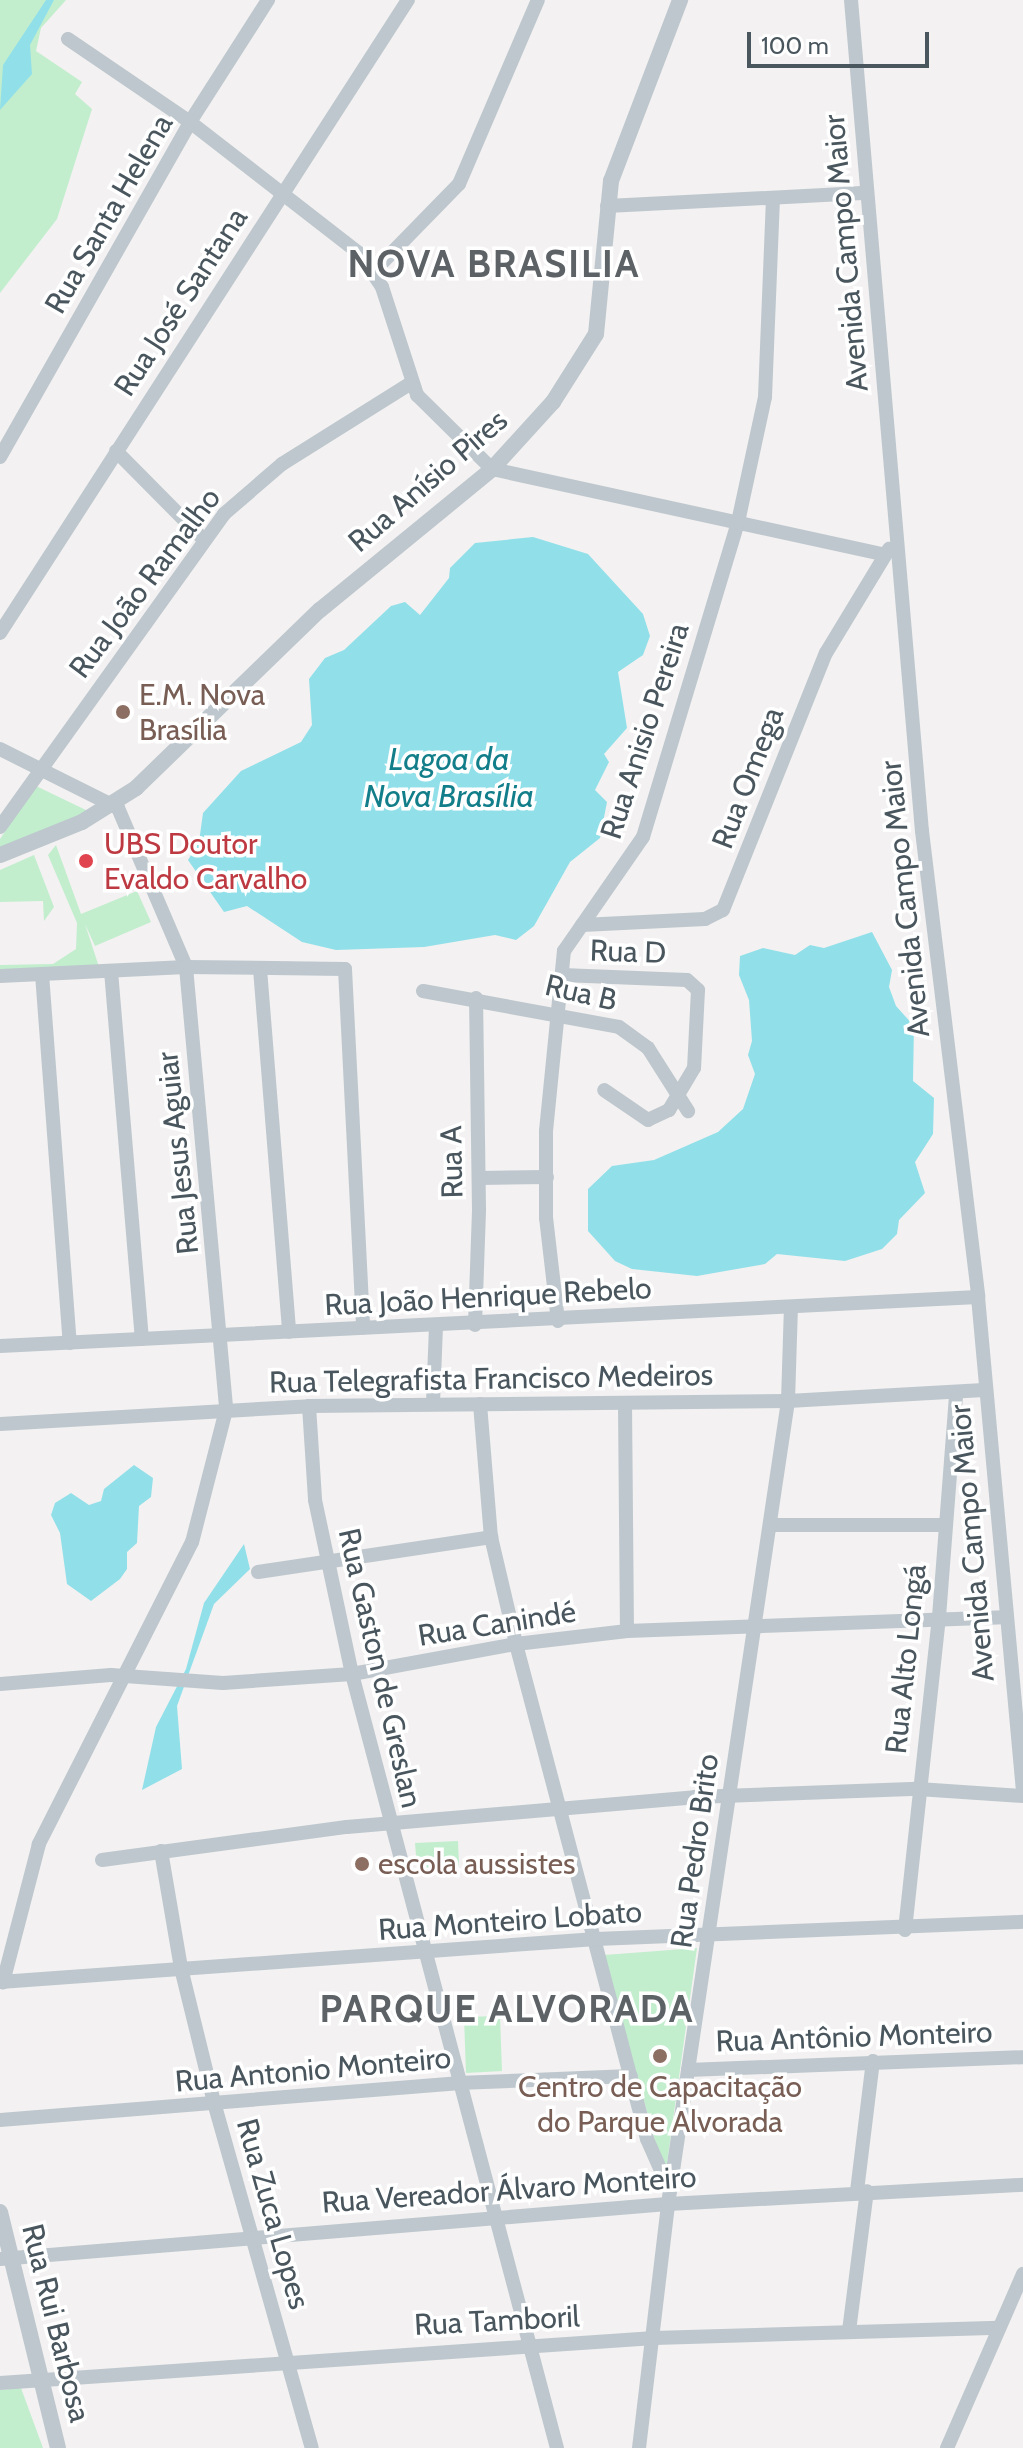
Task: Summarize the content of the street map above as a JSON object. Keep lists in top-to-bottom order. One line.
{"streets":{"street":["Rua Santa Helena","Avenida Campo Maior","Rua José Santana","Rua Anísio Pires","Rua João Ramalho","Rua Anisio Pereira","Rua Omega","Rua D","Rua B","Rua Jesus Aguiar","Rua A","Rua João Henrique Rebelo","Rua Telegrafista Francisco Medeiros","Rua Canindé","Rua Alto Longá","Rua Gaston de Greslan","Rua Pedro Brito","Rua Monteiro Lobato","Rua Antônio Monteiro","Rua Antonio Monteiro","Rua Vereador Álvaro Monteiro","Rua Zuca Lopes","Rua Tamboril","Rua Rui Barbosa"]},"crossings":[["Avenida Campo Maior","Rua Omega"],["Avenida Campo Maior","Rua João Henrique Rebelo"],["Avenida Campo Maior","Rua Telegrafista Francisco Medeiros"],["Avenida Campo Maior","Rua Canindé"],["Rua Anísio Pires","Rua Jesus Aguiar"],["Rua Anisio Pereira","Rua Omega"],["Rua Anisio Pereira","Rua D"],["Rua Anisio Pereira","Rua B"],["Rua Anisio Pereira","Rua João Henrique Rebelo"],["Rua D","Rua B"],["Rua B","Rua A"],["Rua Jesus Aguiar","Rua João Henrique Rebelo"],["Rua Jesus Aguiar","Rua Telegrafista Francisco Medeiros"],["Rua Jesus Aguiar","Rua Canindé"],["Rua Jesus Aguiar","Rua Monteiro Lobato"],["Rua A","Rua João Henrique Rebelo"],["Rua João Henrique Rebelo","Rua Pedro Brito"],["Rua Telegrafista Francisco Medeiros","Rua Alto Longá"],["Rua Telegrafista Francisco Medeiros","Rua Gaston de Greslan"],["Rua Telegrafista Francisco Medeiros","Rua Pedro Brito"],["Rua Canindé","Rua Alto Longá"],["Rua Canindé","Rua Gaston de Greslan"],["Rua Canindé","Rua Pedro Brito"],["Rua Alto Longá","Rua Monteiro Lobato"],["Rua Gaston de Greslan","Rua Monteiro Lobato"],["Rua Gaston de Greslan","Rua Antonio Monteiro"],["Rua Gaston de Greslan","Rua Vereador Álvaro Monteiro"],["Rua Gaston de Greslan","Rua Tamboril"],["Rua Pedro Brito","Rua Monteiro Lobato"],["Rua Pedro Brito","Rua Antônio Monteiro"],["Rua Pedro Brito","Rua Vereador Álvaro Monteiro"],["Rua Pedro Brito","Rua Tamboril"],["Rua Monteiro Lobato","Rua Zuca Lopes"],["Rua Antonio Monteiro","Rua Zuca Lopes"],["Rua Vereador Álvaro Monteiro","Rua Zuca Lopes"],["Rua Vereador Álvaro Monteiro","Rua Rui Barbosa"],["Rua Zuca Lopes","Rua Tamboril"],["Rua Tamboril","Rua Rui Barbosa"]],"districts":["NOVA BRASILIA","PARQUE ALVORADA"],"water":["Lagoa da Nova Brasília"],"places":["E.M. Nova Brasília","UBS Doutor Evaldo Carvalho","escola aussistes","Centro de Capacitação do Parque Alvorada"],"scale_bar":"100 m"}
